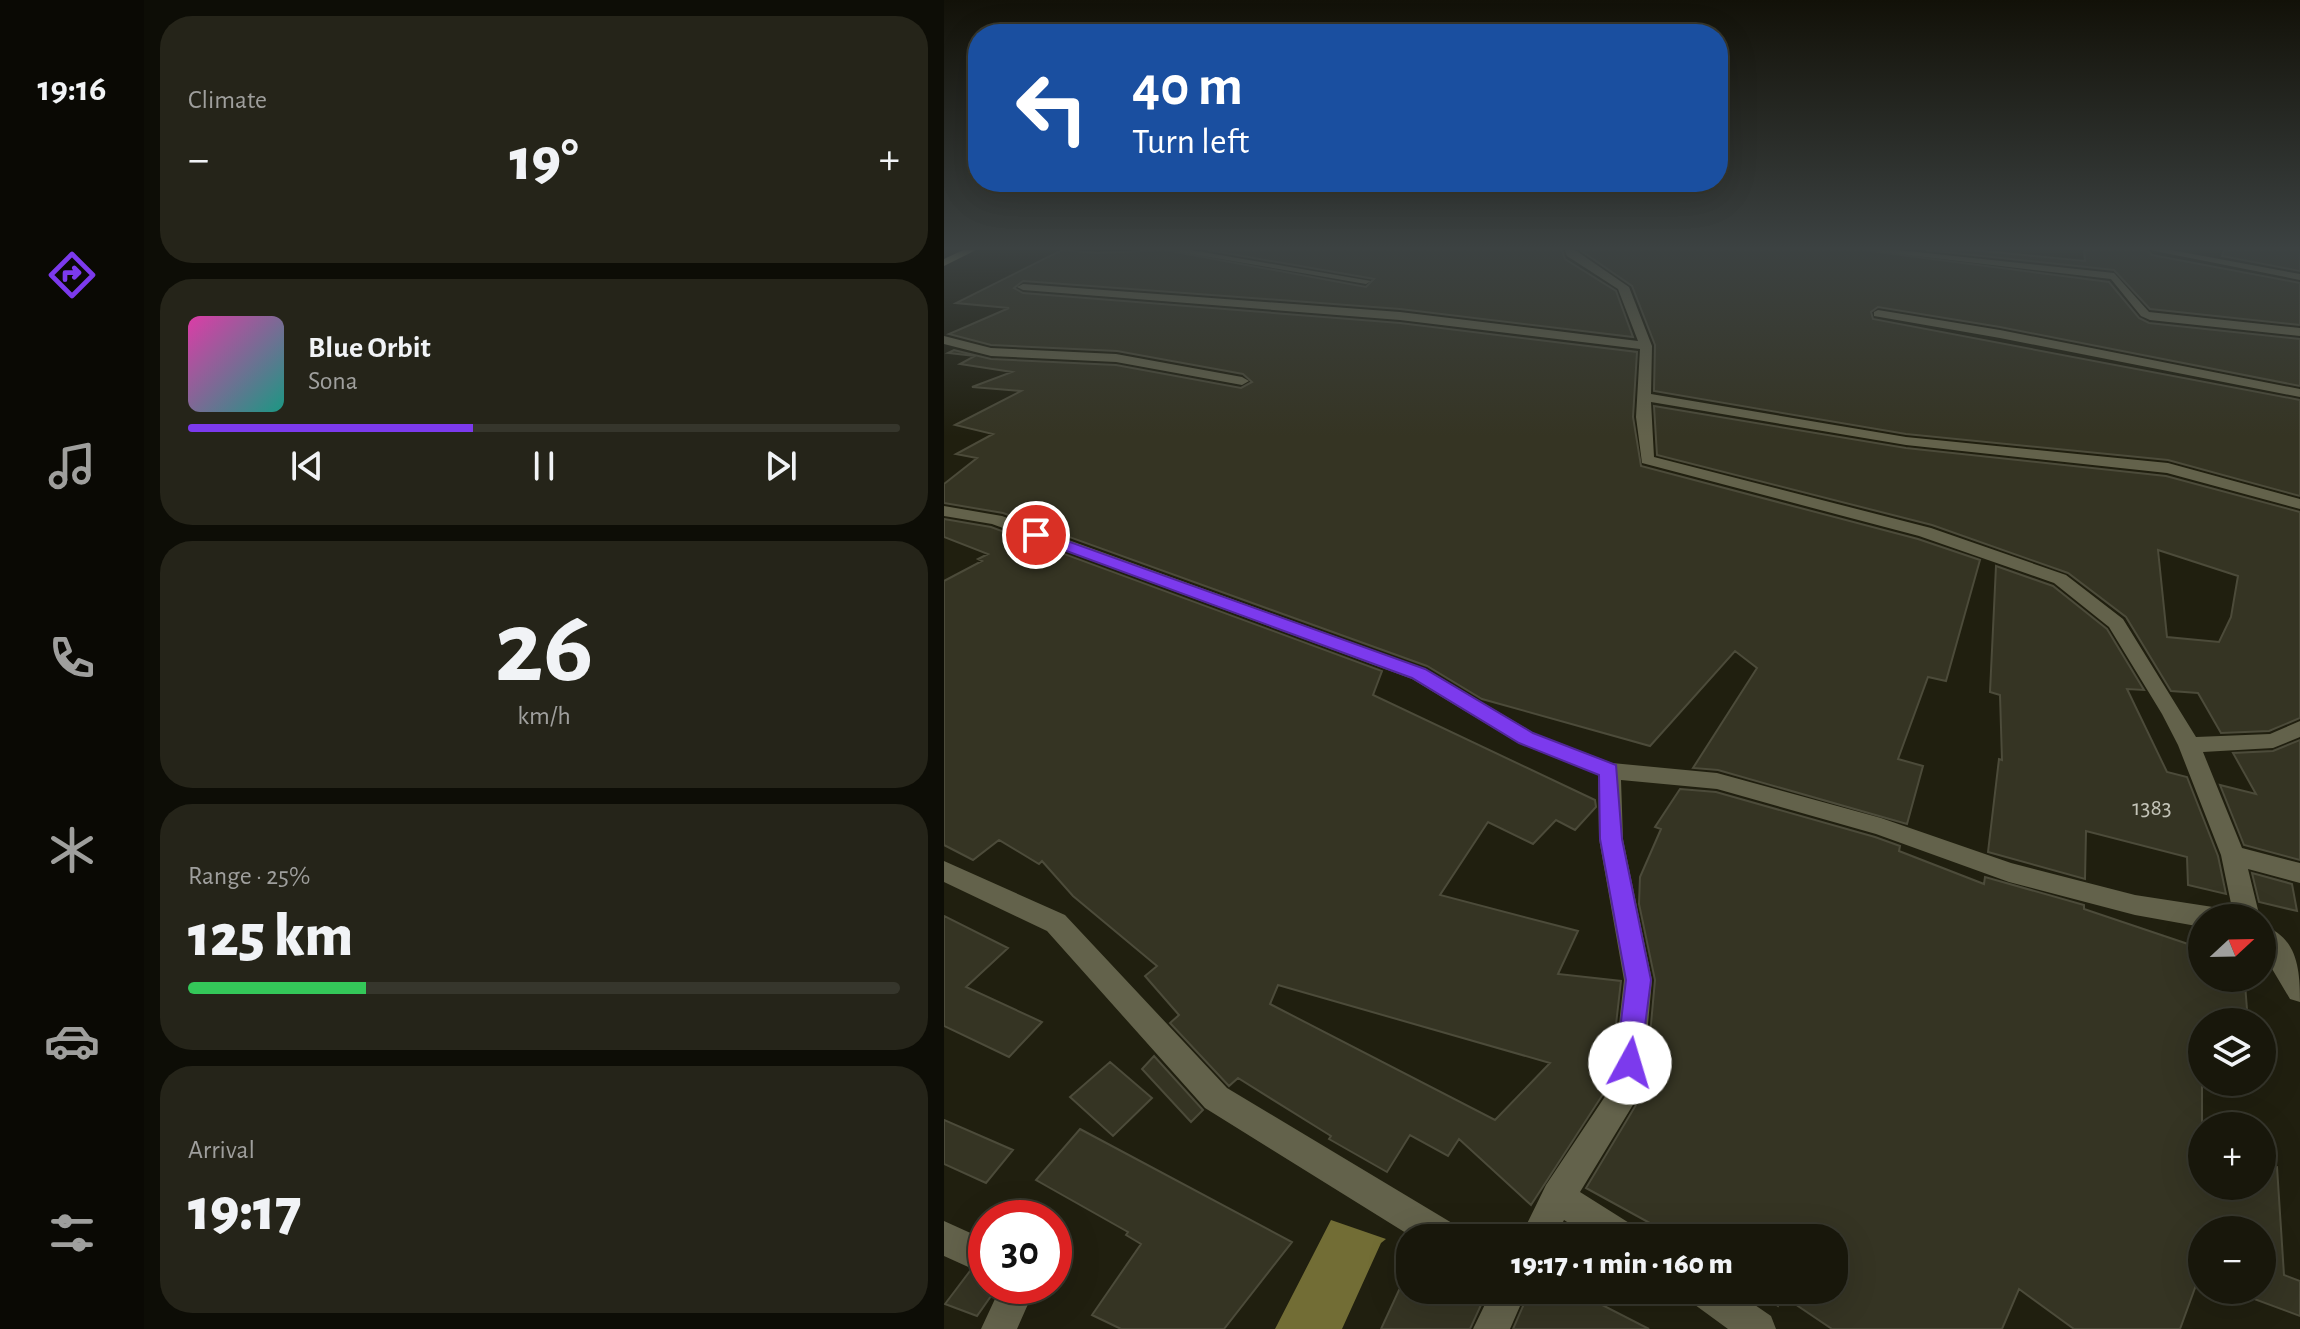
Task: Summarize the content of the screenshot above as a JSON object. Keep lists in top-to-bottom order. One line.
{"house_numbers":["1383"],"north":"right","page":{"tabs":"19:16","tile":["Climate",["26","km/h"],["Range · 25%","125 km"],["Arrival","19:17"]],"turn":["40 m","Turn left"],"heat":["−","19°","+"],"song":["Blue Orbit","Sona"],"map_buttons":["+","−"],"limit":"30","trip":"19:17 · 1 min · 160 m"}}
